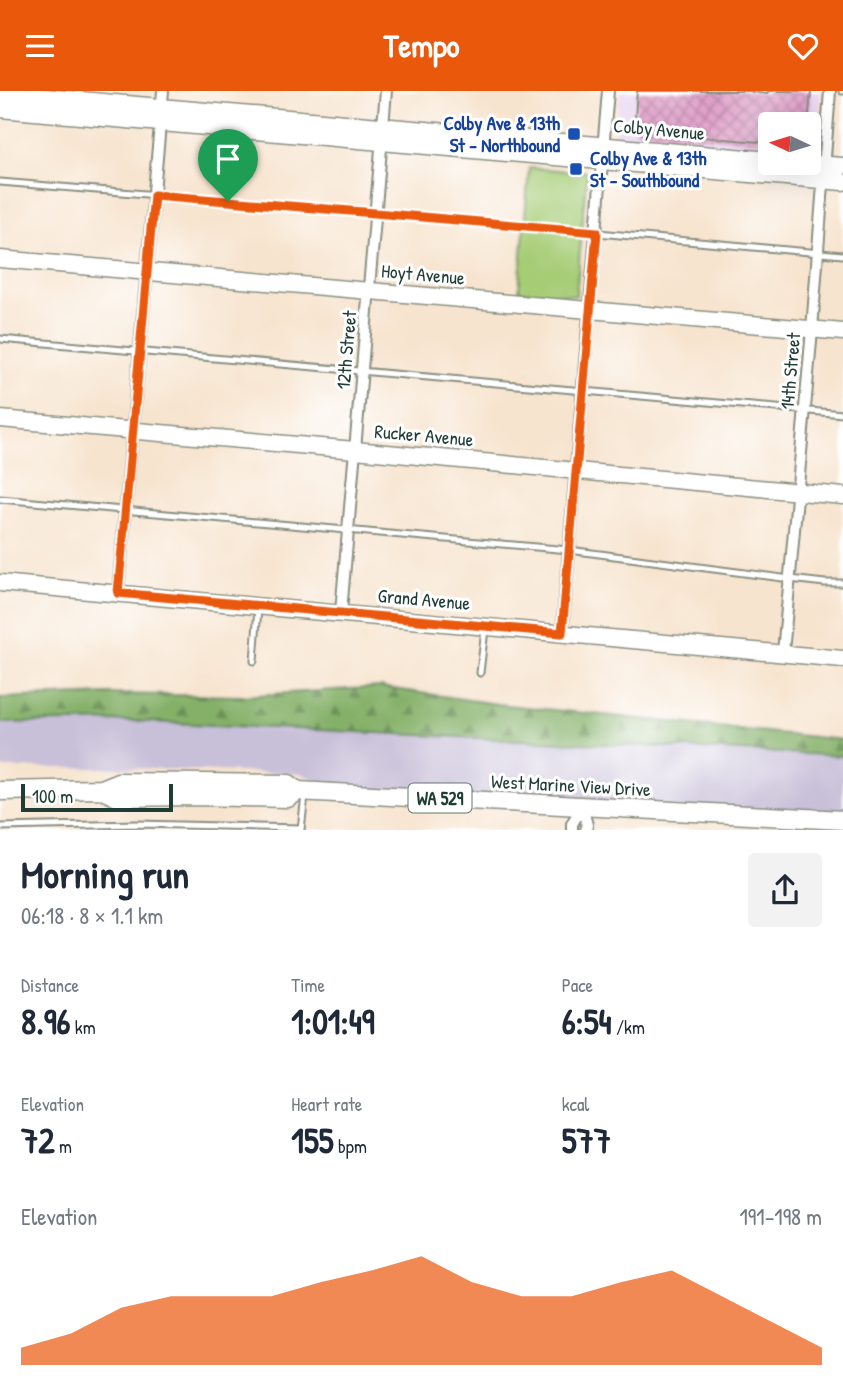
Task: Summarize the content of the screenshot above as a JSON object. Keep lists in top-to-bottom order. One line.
{"streets":{"main road":["West Marine View Drive","WA 529"],"street":["Colby Avenue","Hoyt Avenue","12th Street","14th Street","Rucker Avenue","Grand Avenue"]},"crossings":[["Colby Avenue","12th Street"],["Colby Avenue","14th Street"],["Hoyt Avenue","12th Street"],["Hoyt Avenue","14th Street"],["12th Street","Rucker Avenue"],["12th Street","Grand Avenue"],["14th Street","Rucker Avenue"],["14th Street","Grand Avenue"]],"places":{"transit":["Colby Ave & 13th St - Northbound","Colby Ave & 13th St - Southbound"]},"scale_bar":"100 m","north":"left","page":{"header":"Tempo","scale":"100 m","heading":["Morning run","06:18 · 8 × 1.1 km"],"stats":[["Distance","8.96 km"],["Time","1:01:49"],["Pace","6:54 /km"],["Elevation","72 m"],["Heart rate","155 bpm"],["kcal","577"]],"chart":["Elevation","191–198 m"]}}
